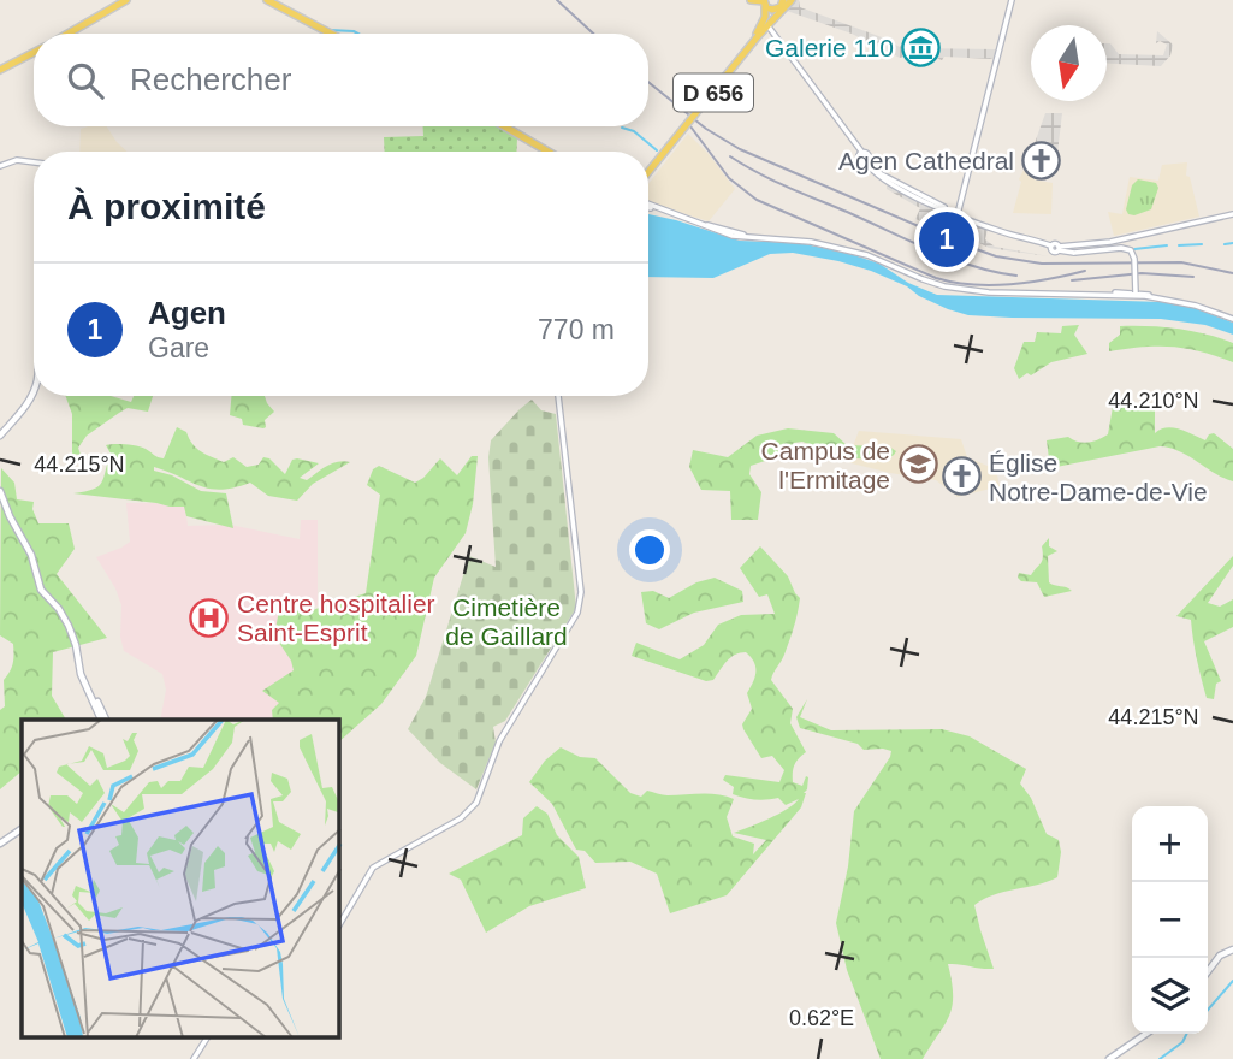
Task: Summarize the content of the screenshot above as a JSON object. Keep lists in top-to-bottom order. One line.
{"streets":{"main road":["D 656"]},"parks":["Cimetière de Gaillard"],"places":{"museum":["Galerie 110"],"church":["Agen Cathedral","Église Notre-Dame-de-Vie"],"school or university":["Campus de l'Ermitage"],"hospital":["Centre hospitalier Saint-Esprit"]},"north":"bottom","page":{"search":"Rechercher","heading":"À proximité","pins":"1","list":[{"mark":"1","name":"Agen","note":"Gare","value":"770 m"}],"map_buttons":["+","−"]},"coordinates":["44.210°N","44.215°N","0.62°E"]}
